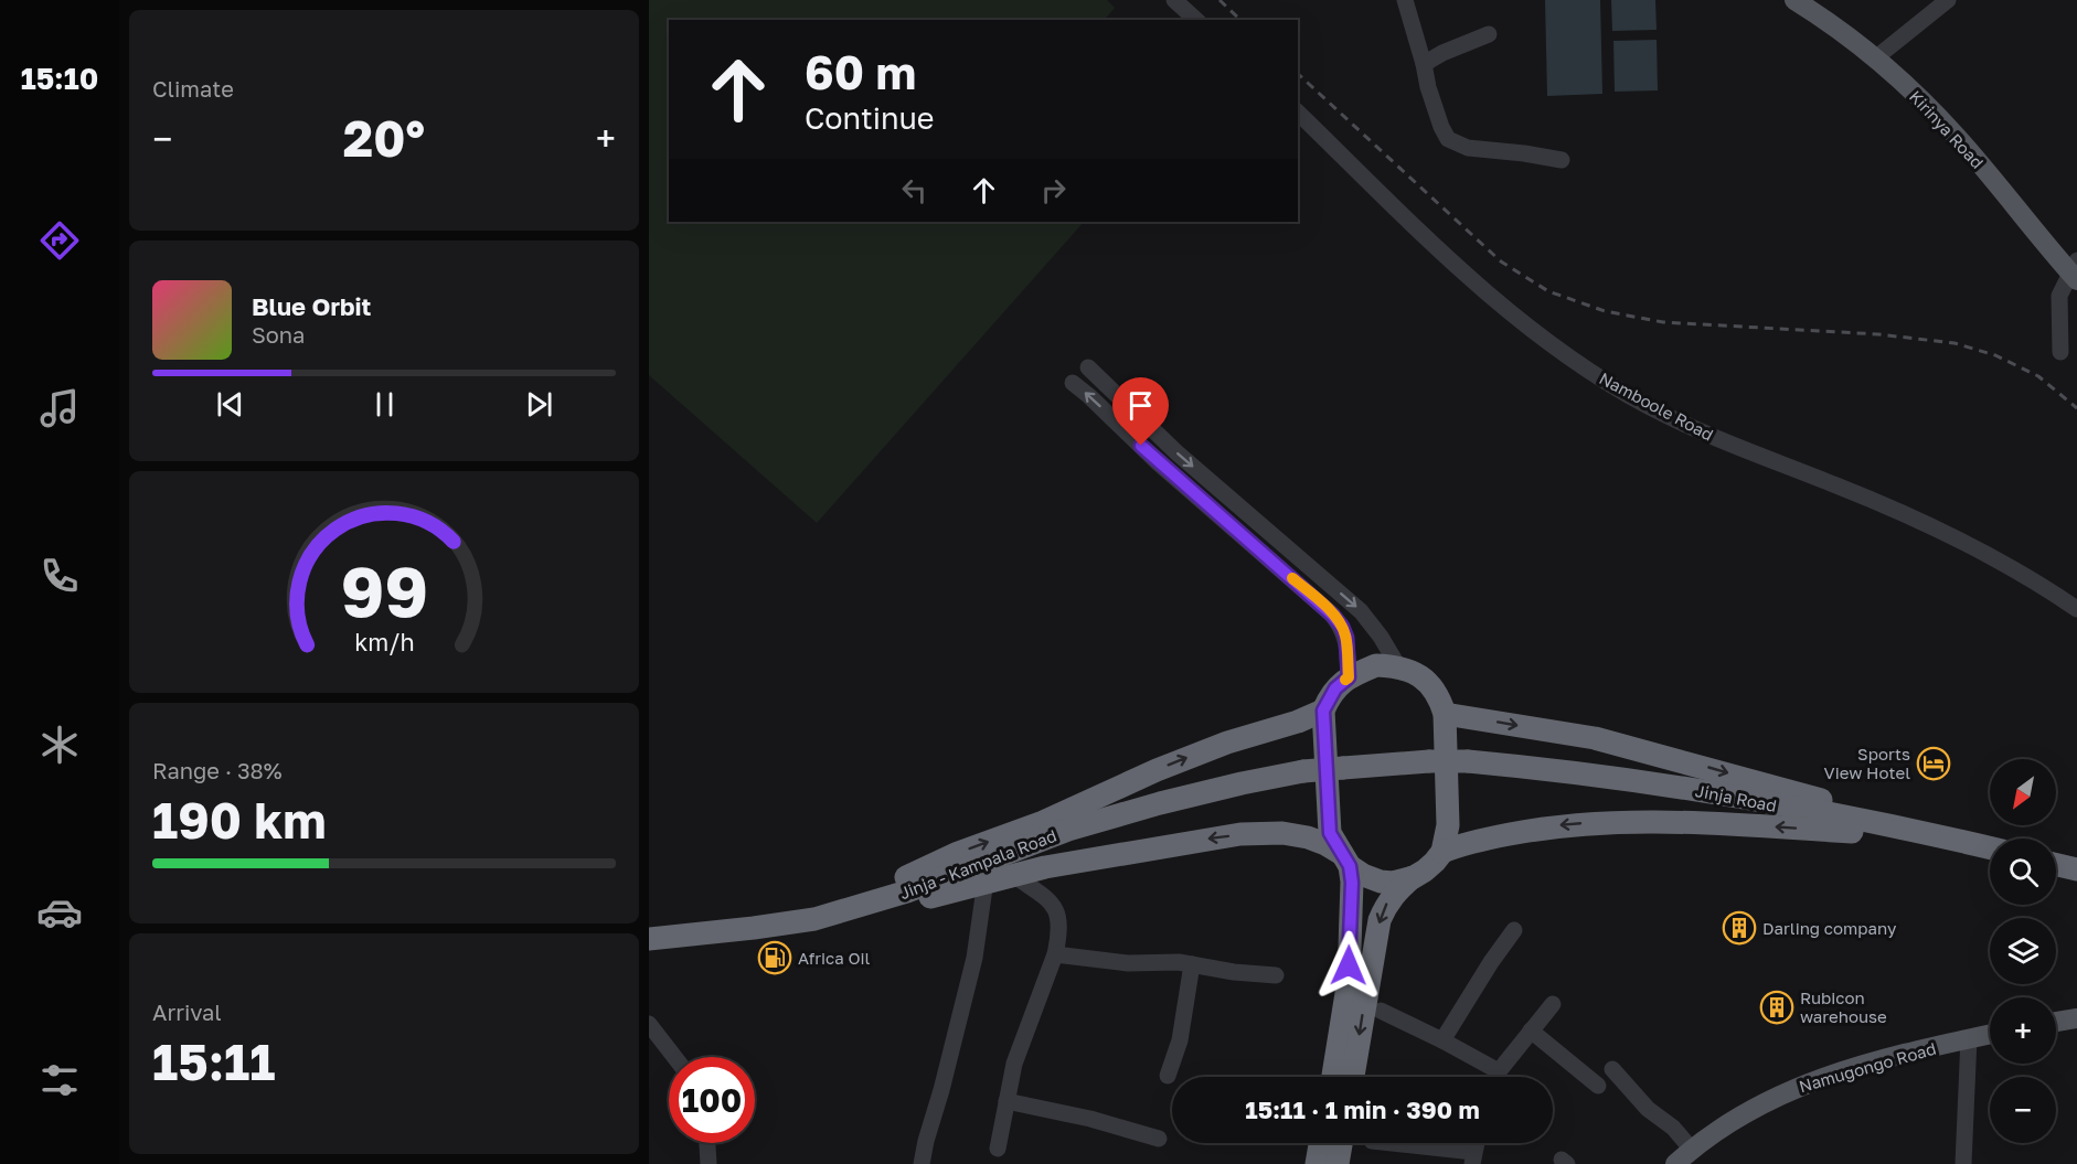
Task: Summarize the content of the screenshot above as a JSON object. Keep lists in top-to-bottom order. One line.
{"streets":{"highway":["Jinja Road","Jinja - Kampala Road"],"main road":["Kirinya Road","Namugongo Road"],"street":["Namboole Road"]},"crossings":[["Jinja Road","Jinja - Kampala Road"]],"places":{"hotel":["Sports View Hotel"],"building":["Darling company","Rubicon warehouse"],"fuel station":["Africa Oil"]},"north":"bottom left","page":{"tabs":"15:10","tile":["Climate",["Range · 38%","190 km"],["Arrival","15:11"]],"turn":["60 m","Continue"],"heat":["−","20°","+"],"song":["Blue Orbit","Sona"],"map_buttons":["+","−"],"limit":"100","trip":"15:11 · 1 min · 390 m","gauge":["99","km/h"]}}
